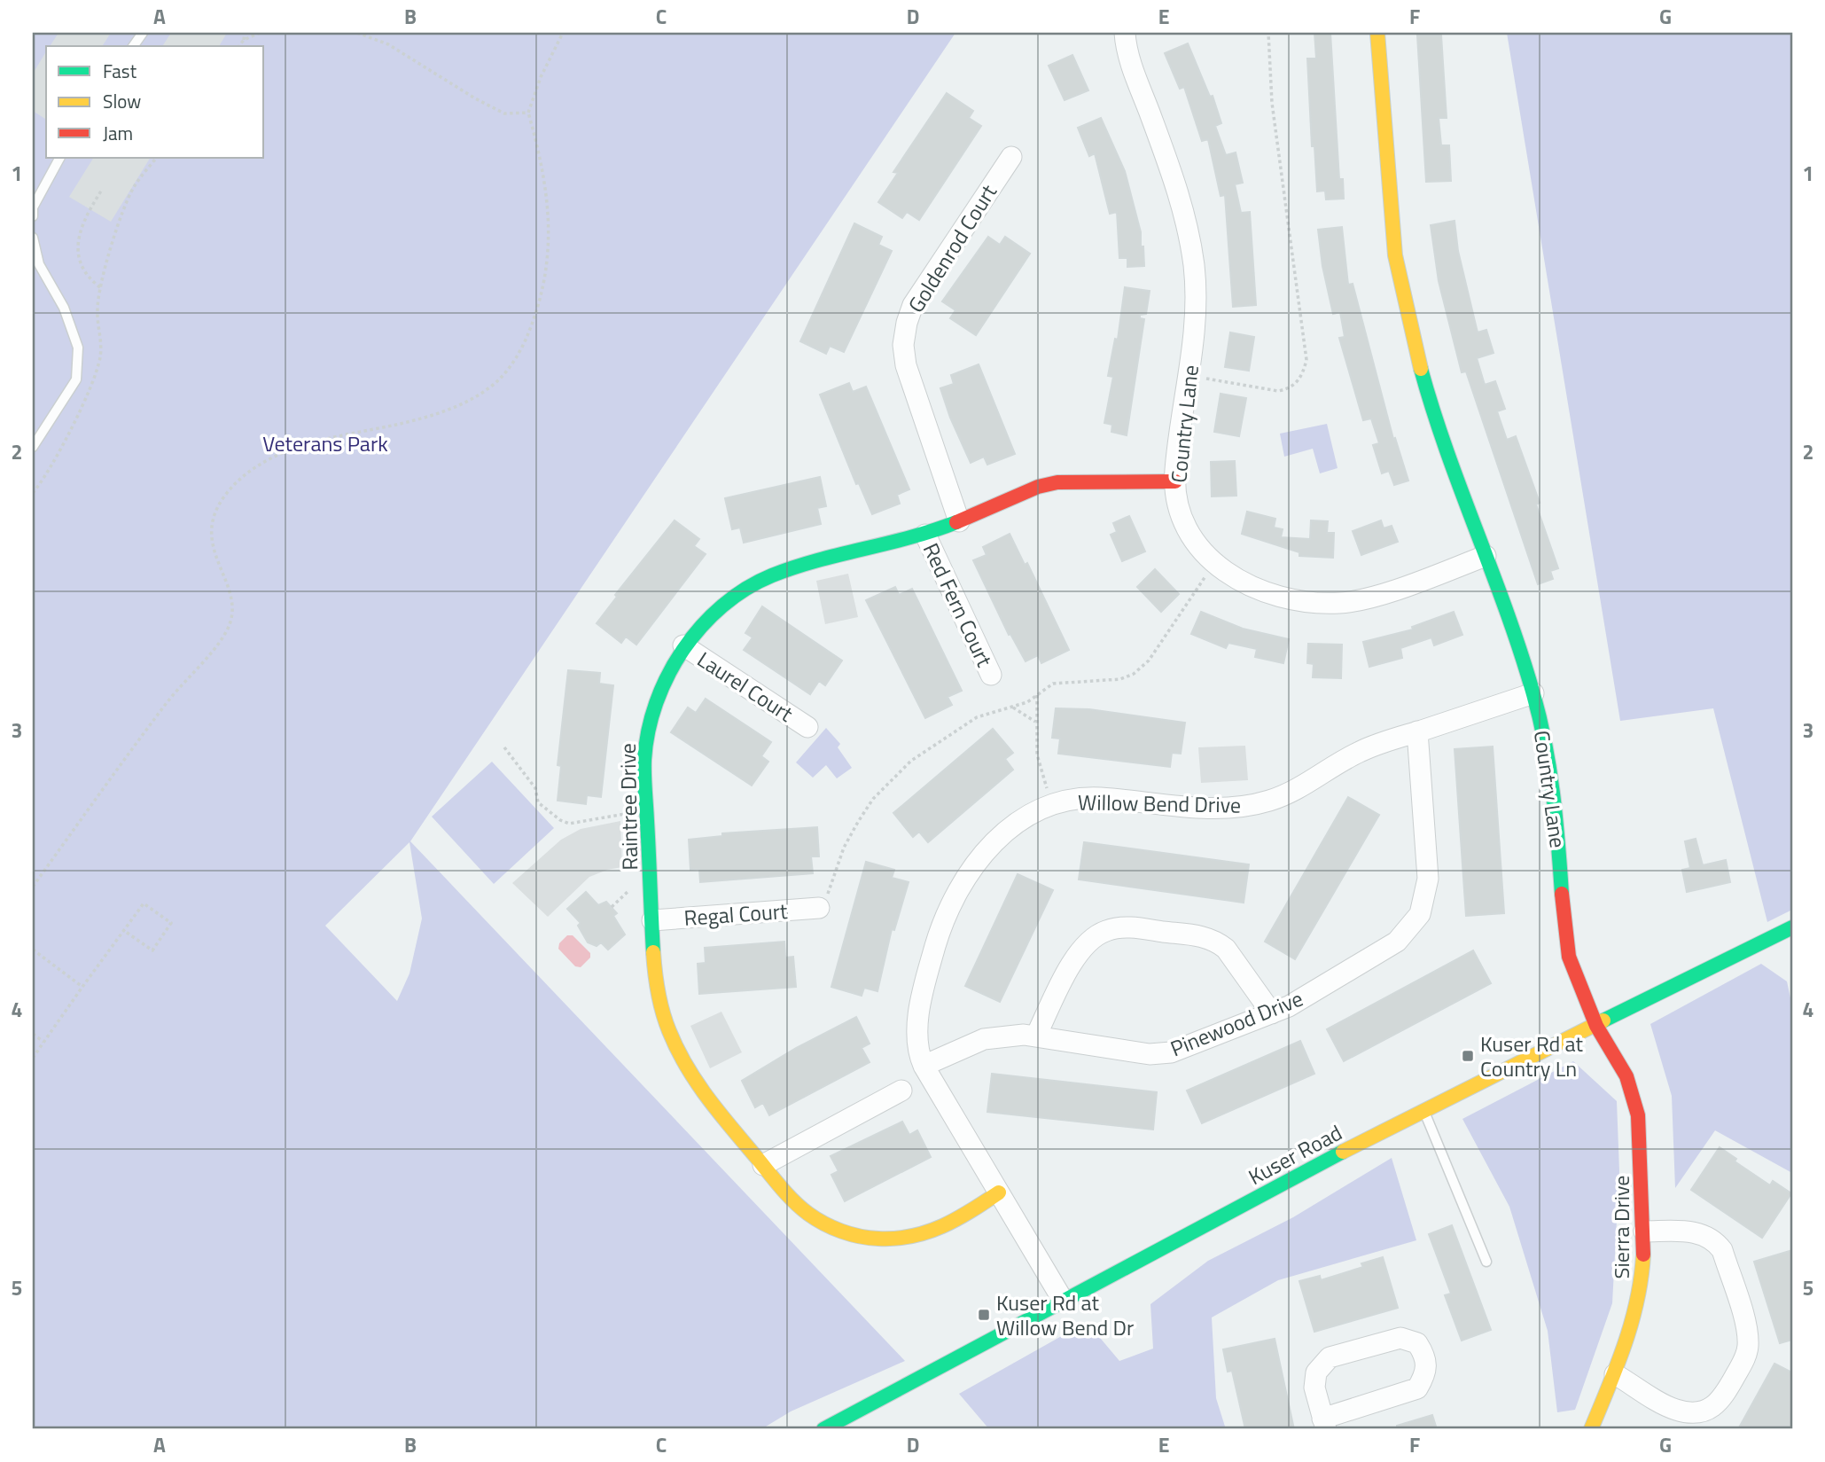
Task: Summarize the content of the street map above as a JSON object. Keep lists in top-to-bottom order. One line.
{"streets":{"street":["Goldenrod Court","Country Lane","Red Fern Court","Laurel Court","Willow Bend Drive","Raintree Drive","Regal Court","Pinewood Drive","Kuser Road","Sierra Drive"]},"crossings":[["Goldenrod Court","Raintree Drive"],["Country Lane","Willow Bend Drive"],["Country Lane","Raintree Drive"],["Country Lane","Kuser Road"],["Country Lane","Sierra Drive"],["Red Fern Court","Raintree Drive"],["Laurel Court","Raintree Drive"],["Willow Bend Drive","Raintree Drive"],["Willow Bend Drive","Pinewood Drive"],["Willow Bend Drive","Kuser Road"],["Raintree Drive","Regal Court"],["Kuser Road","Sierra Drive"]],"parks":["Veterans Park"],"places":{"transit":["Kuser Rd at Country Ln","Kuser Rd at Willow Bend Dr"]},"legend":["Fast","Slow","Jam"],"grid":{"columns":["A","B","C","D","E","F","G"],"rows":["1","2","3","4","5"]}}
